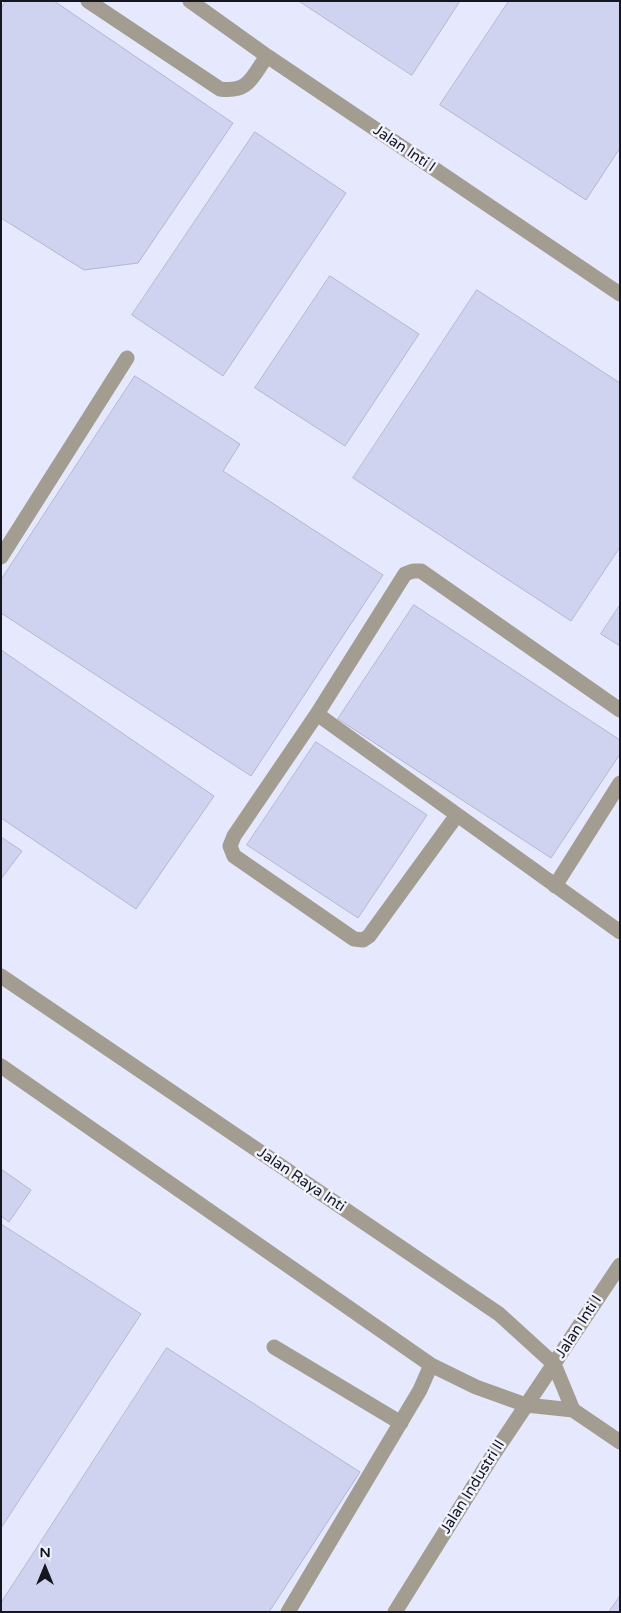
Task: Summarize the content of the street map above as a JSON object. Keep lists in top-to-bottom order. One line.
{"streets":{"street":["Jalan Inti I","Jalan Raya Inti","Jalan Industri II"]},"crossings":[["Jalan Inti I","Jalan Raya Inti"],["Jalan Inti I","Jalan Industri II"],["Jalan Raya Inti","Jalan Industri II"]],"north":"top"}
